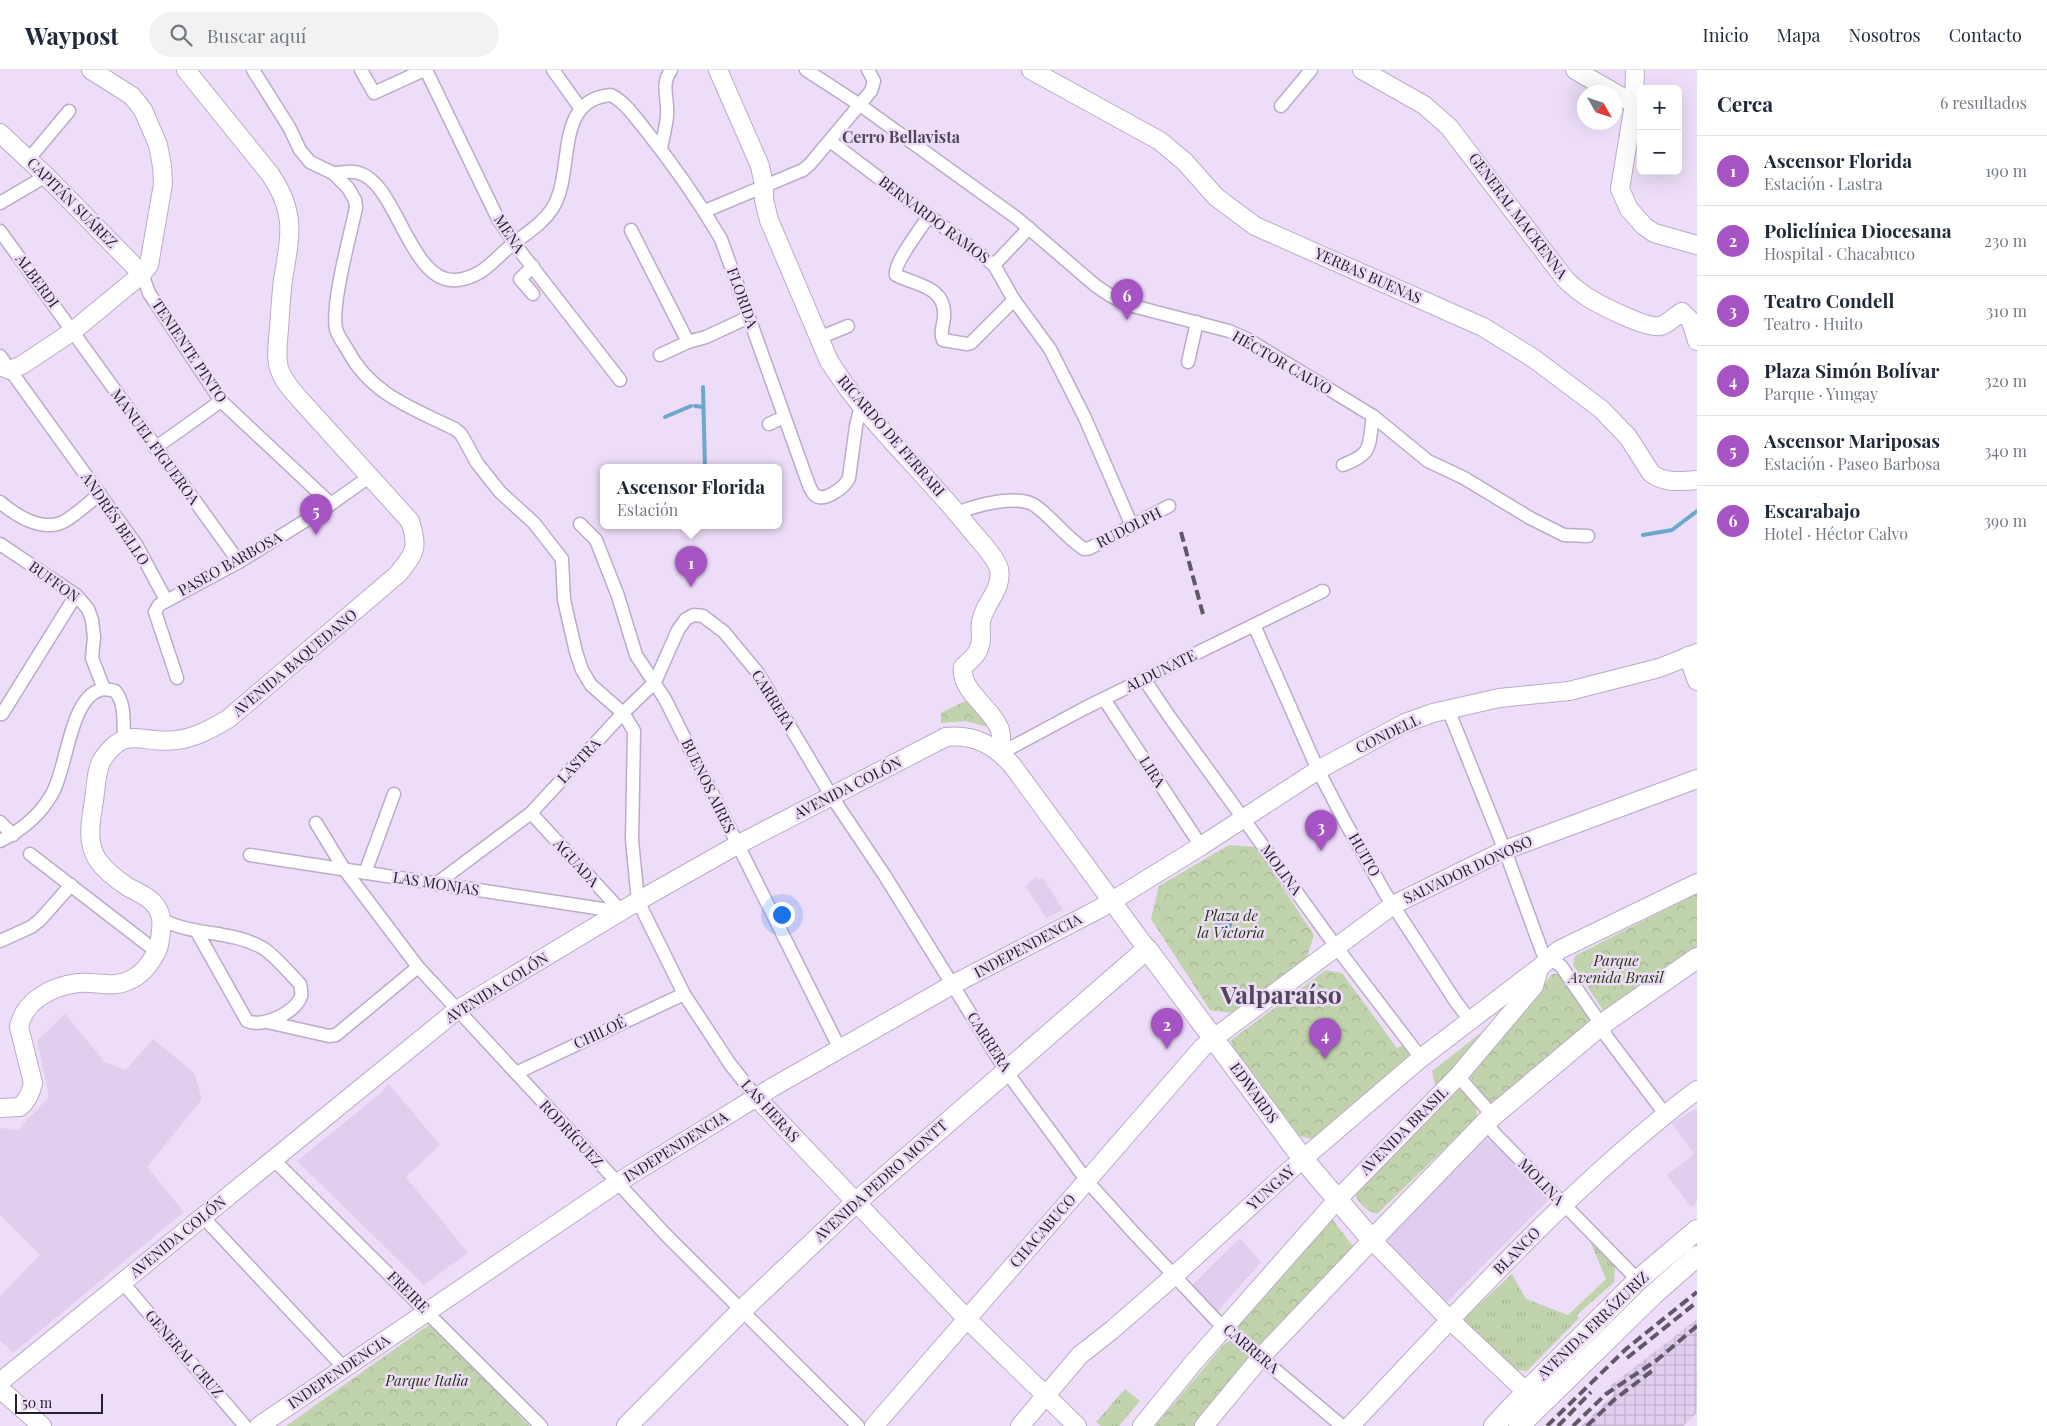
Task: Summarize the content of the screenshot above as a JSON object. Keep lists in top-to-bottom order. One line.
{"streets":{"main road":["EDWARDS","AVENIDA PEDRO MONTT","AVENIDA ERRÁZURIZ"],"street":["CAPITÁN SUÁREZ","GENERAL MACKENNA","BERNARDO RAMOS","MENA","YERBAS BUENAS","ALBERDI","FLORIDA","TENIENTE PINTO","HÉCTOR CALVO","RICARDO DE FERRARI","MANUEL FIGUEROA","ANDRÉS BELLO","RUDOLPH","PASEO BARBOSA","BUFFON","AVENIDA BAQUEDANO","ALDUNATE","CARRERA","CONDELL","LASTRA","LIRA","BUENOS AIRES","AVENIDA COLÓN","HUITO","AGUADA","MOLINA","SALVADOR DONOSO","LAS MONJAS","INDEPENDENCIA","CHILOÉ","LAS HERAS","AVENIDA BRASIL","RODRÍGUEZ","YUNGAY","CHACABUCO","BLANCO","FREIRE","GENERAL CRUZ"]},"crossings":[["CAPITÁN SUÁREZ","TENIENTE PINTO"],["BERNARDO RAMOS","RUDOLPH"],["ALBERDI","MANUEL FIGUEROA"],["FLORIDA","RICARDO DE FERRARI"],["TENIENTE PINTO","PASEO BARBOSA"],["RICARDO DE FERRARI","RUDOLPH"],["RICARDO DE FERRARI","ALDUNATE"],["RICARDO DE FERRARI","AVENIDA COLÓN"],["RICARDO DE FERRARI","EDWARDS"],["MANUEL FIGUEROA","PASEO BARBOSA"],["ANDRÉS BELLO","PASEO BARBOSA"],["PASEO BARBOSA","AVENIDA BAQUEDANO"],["ALDUNATE","LIRA"],["ALDUNATE","AVENIDA COLÓN"],["ALDUNATE","HUITO"],["ALDUNATE","MOLINA"],["ALDUNATE","EDWARDS"],["CARRERA","LASTRA"],["CARRERA","AVENIDA COLÓN"],["CARRERA","INDEPENDENCIA"],["CARRERA","AVENIDA BRASIL"],["CARRERA","AVENIDA PEDRO MONTT"],["CARRERA","YUNGAY"],["CARRERA","CHACABUCO"],["CONDELL","LIRA"],["CONDELL","HUITO"],["CONDELL","MOLINA"],["CONDELL","INDEPENDENCIA"],["CONDELL","EDWARDS"],["LASTRA","BUENOS AIRES"],["LASTRA","AGUADA"],["LASTRA","LAS MONJAS"],["LASTRA","LAS HERAS"],["BUENOS AIRES","AVENIDA COLÓN"],["BUENOS AIRES","INDEPENDENCIA"],["AVENIDA COLÓN","AGUADA"],["AVENIDA COLÓN","LAS MONJAS"],["AVENIDA COLÓN","EDWARDS"],["AVENIDA COLÓN","LAS HERAS"],["AVENIDA COLÓN","RODRÍGUEZ"],["AVENIDA COLÓN","FREIRE"],["AVENIDA COLÓN","GENERAL CRUZ"],["HUITO","SALVADOR DONOSO"],["HUITO","YUNGAY"],["AGUADA","LAS MONJAS"],["MOLINA","SALVADOR DONOSO"],["MOLINA","AVENIDA BRASIL"],["MOLINA","YUNGAY"],["MOLINA","BLANCO"],["MOLINA","AVENIDA ERRÁZURIZ"],["SALVADOR DONOSO","EDWARDS"],["SALVADOR DONOSO","CHACABUCO"],["LAS MONJAS","RODRÍGUEZ"],["INDEPENDENCIA","EDWARDS"],["INDEPENDENCIA","LAS HERAS"],["INDEPENDENCIA","RODRÍGUEZ"],["INDEPENDENCIA","FREIRE"],["CHILOÉ","LAS HERAS"],["CHILOÉ","RODRÍGUEZ"],["EDWARDS","AVENIDA BRASIL"],["EDWARDS","AVENIDA PEDRO MONTT"],["EDWARDS","YUNGAY"],["EDWARDS","CHACABUCO"],["EDWARDS","BLANCO"],["EDWARDS","AVENIDA ERRÁZURIZ"],["LAS HERAS","AVENIDA PEDRO MONTT"],["LAS HERAS","YUNGAY"],["LAS HERAS","CHACABUCO"],["AVENIDA BRASIL","YUNGAY"],["RODRÍGUEZ","AVENIDA PEDRO MONTT"]],"districts":["Cerro Bellavista","Valparaíso"],"parks":["Plaza de la Victoria","Parque Avenida Brasil","Parque Italia"],"scale_bar":"50 m","north":"bottom right","page":{"header":"Waypost","search":"Buscar aquí","nav":["Inicio","Mapa","Nosotros","Contacto"],"heading":["Cerca","6 resultados"],"map_buttons":["+","−"],"list":[{"mark":"1","name":"Ascensor Florida","note":"Estación · Lastra","value":"190 m"},{"mark":"2","name":"Policlínica Diocesana","note":"Hospital · Chacabuco","value":"230 m"},{"mark":"3","name":"Teatro Condell","note":"Teatro · Huito","value":"310 m"},{"mark":"4","name":"Plaza Simón Bolívar","note":"Parque · Yungay","value":"320 m"},{"mark":"5","name":"Ascensor Mariposas","note":"Estación · Paseo Barbosa","value":"340 m"},{"mark":"6","name":"Escarabajo","note":"Hotel · Héctor Calvo","value":"390 m"}],"pins":["6","5","1","3","2","4"],"popup":["Ascensor Florida","Estación"],"scale":"50 m"}}
